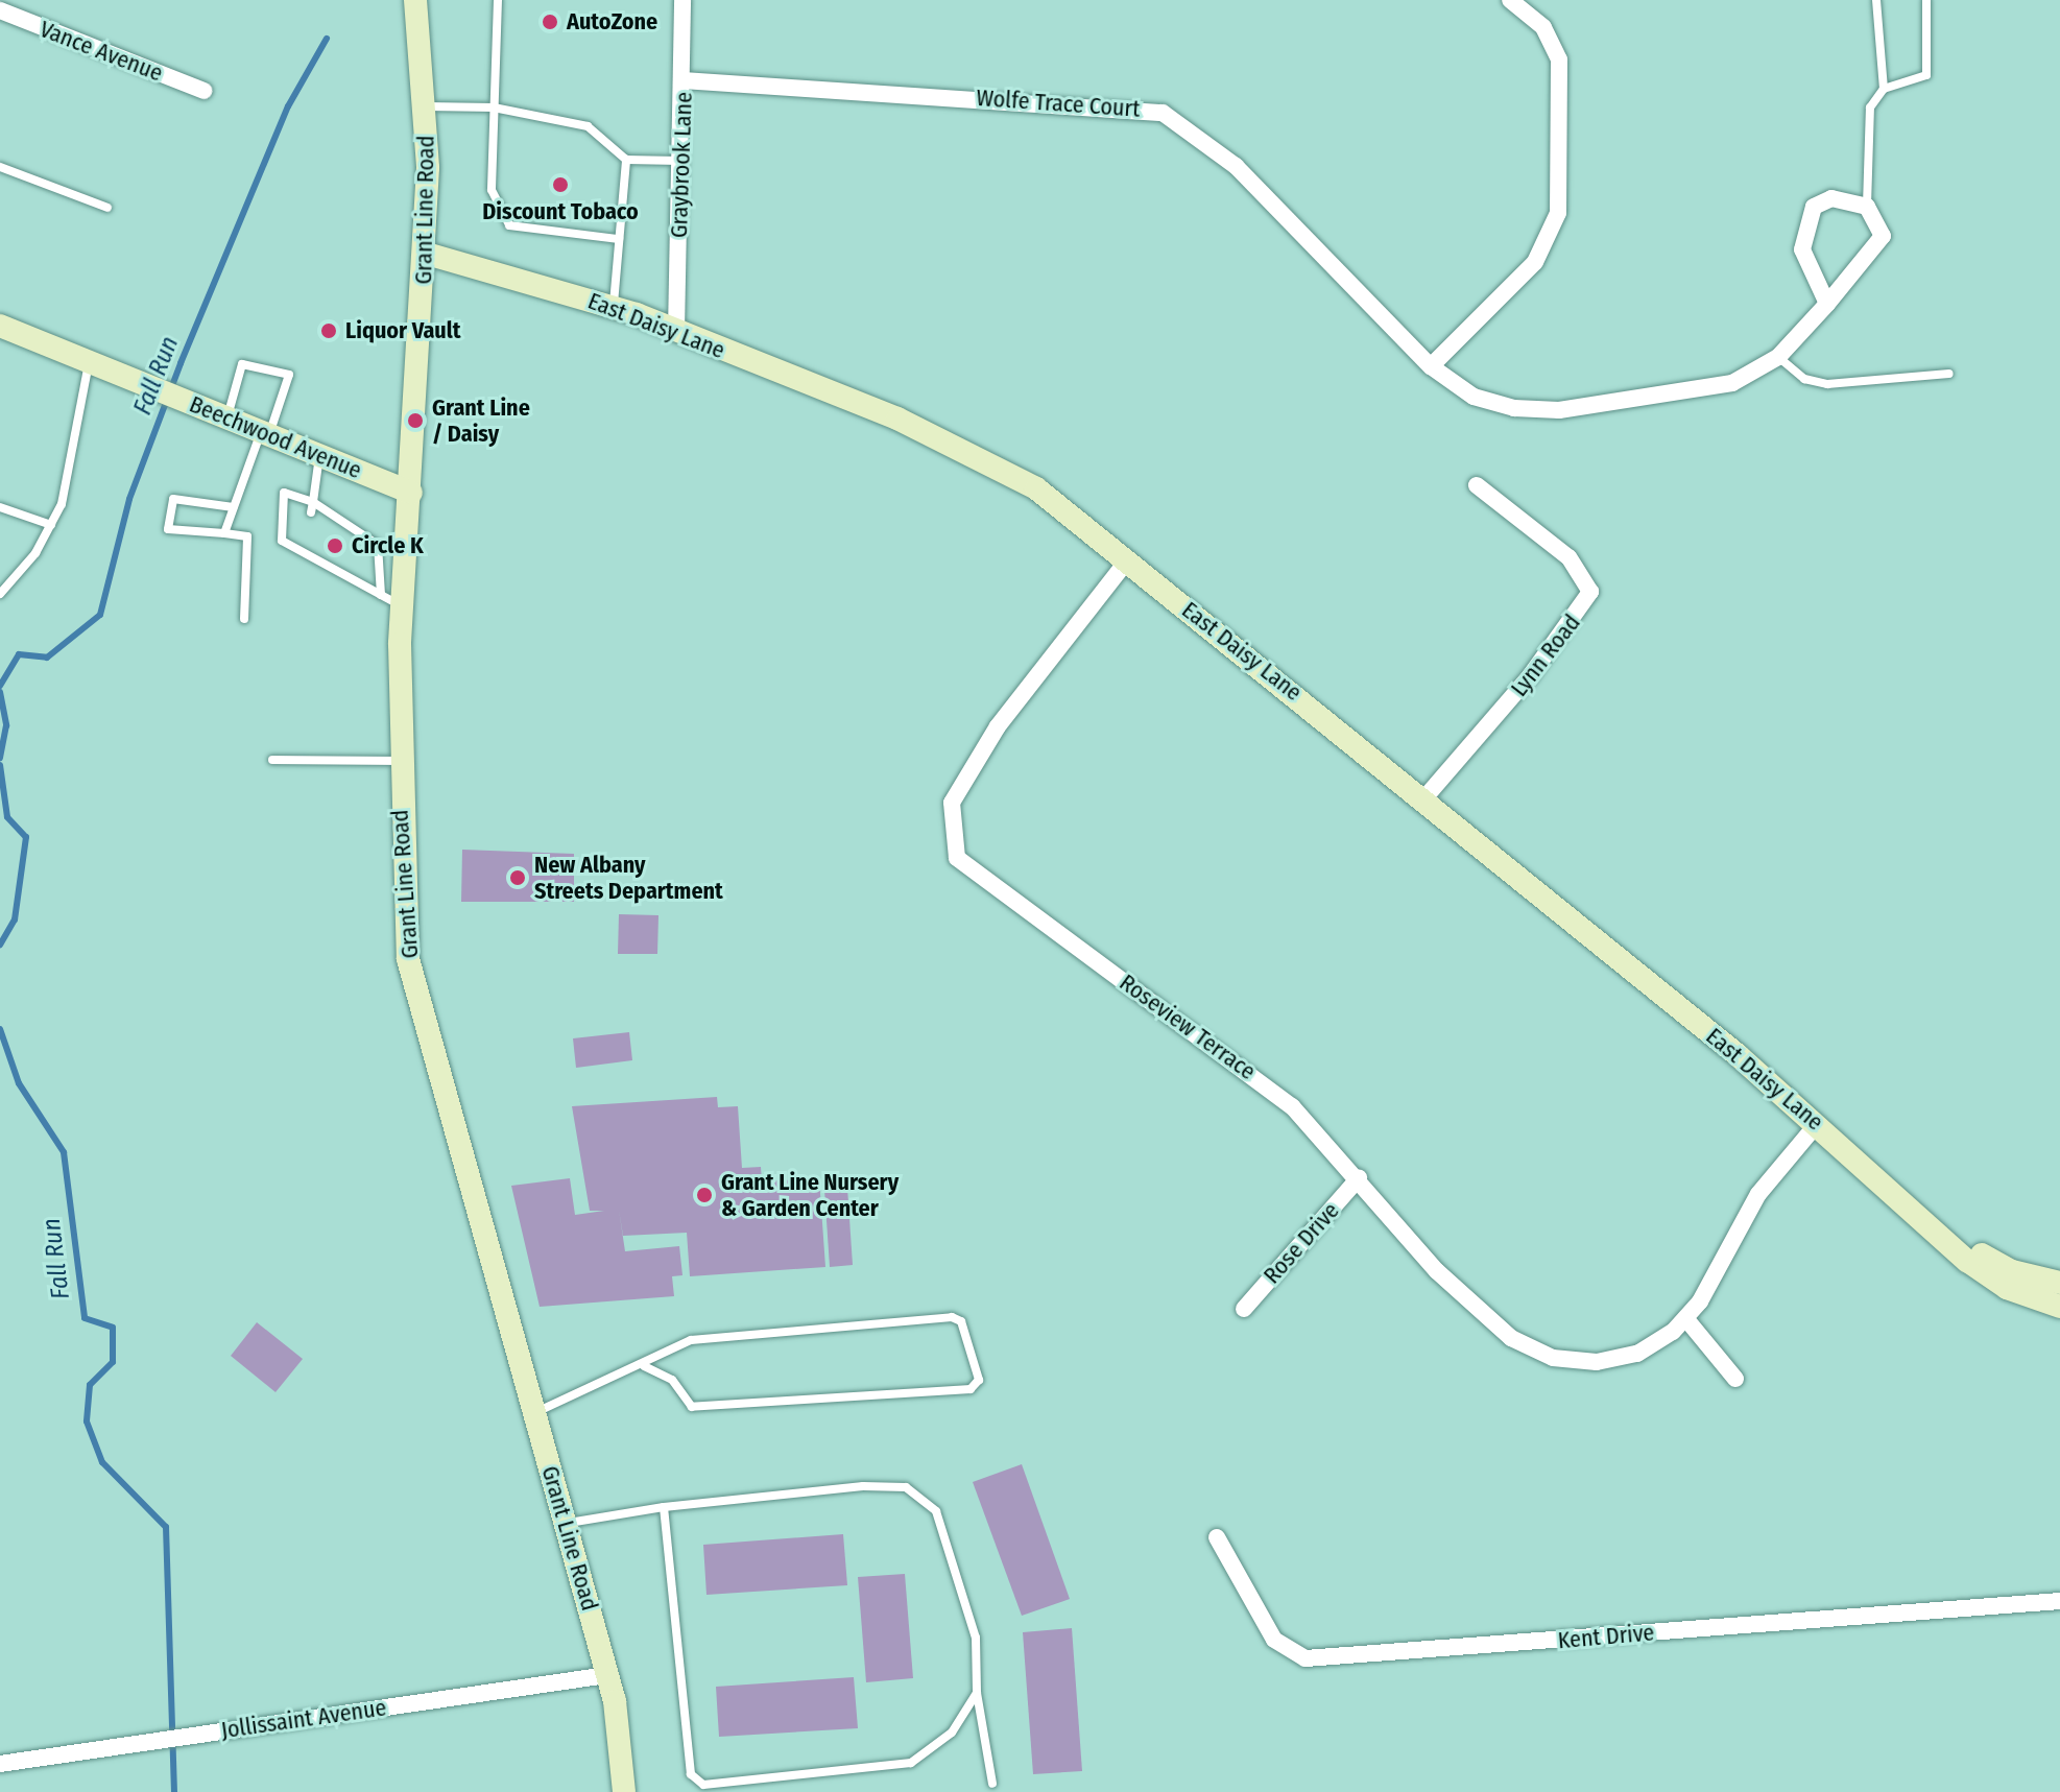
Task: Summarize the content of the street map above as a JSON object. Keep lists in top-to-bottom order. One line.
{"streets":{"street":["Vance Avenue","Wolfe Trace Court","Graybrook Lane","Grant Line Road","East Daisy Lane","Beechwood Avenue","Lynn Road","Roseview Terrace","Rose Drive","Kent Drive","Jollissaint Avenue"]},"crossings":[["Wolfe Trace Court","Graybrook Lane"],["Graybrook Lane","East Daisy Lane"],["Grant Line Road","East Daisy Lane"],["Grant Line Road","Beechwood Avenue"],["Grant Line Road","Jollissaint Avenue"],["East Daisy Lane","Lynn Road"],["East Daisy Lane","Roseview Terrace"],["Roseview Terrace","Rose Drive"]],"water":["Fall Run"],"places":["AutoZone","Discount Tobaco","Liquor Vault","Grant Line / Daisy","Circle K","New Albany Streets Department","Grant Line Nursery & Garden Center"]}
